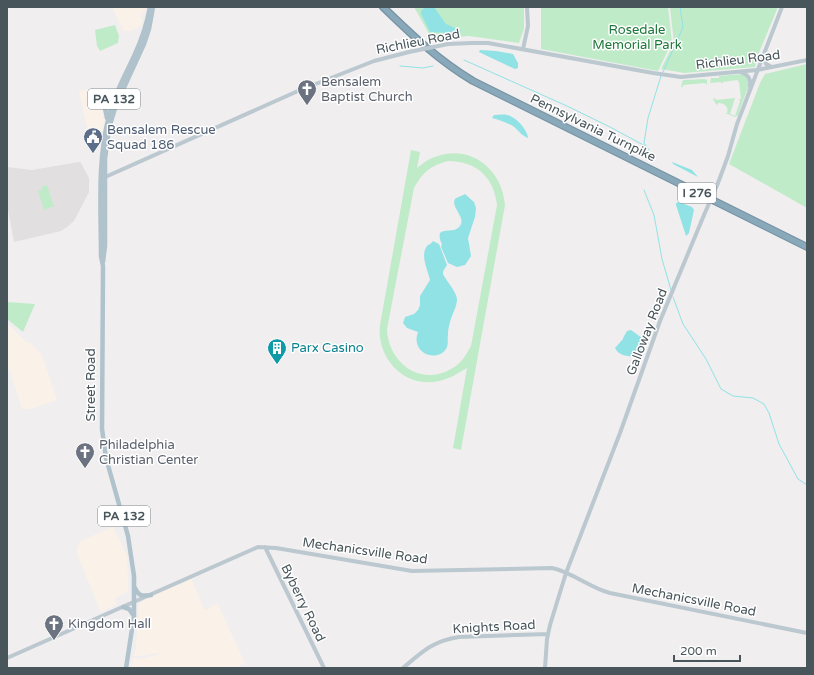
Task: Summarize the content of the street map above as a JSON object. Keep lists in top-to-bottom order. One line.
{"streets":{"highway":["Pennsylvania Turnpike","I 276"],"main road":["Richlieu Road","PA 132","Galloway Road","Street Road","Mechanicsville Road","Byberry Road","Knights Road"]},"crossings":[["Richlieu Road","Galloway Road"],["Richlieu Road","Street Road"],["Galloway Road","Mechanicsville Road"],["Galloway Road","Knights Road"],["Street Road","Mechanicsville Road"],["Mechanicsville Road","Byberry Road"]],"parks":["Rosedale Memorial Park"],"places":{"church":["Bensalem Baptist Church","Philadelphia Christian Center","Kingdom Hall"],"public building":["Bensalem Rescue Squad 186"],"building":["Parx Casino"]},"scale_bar":"200 m"}
